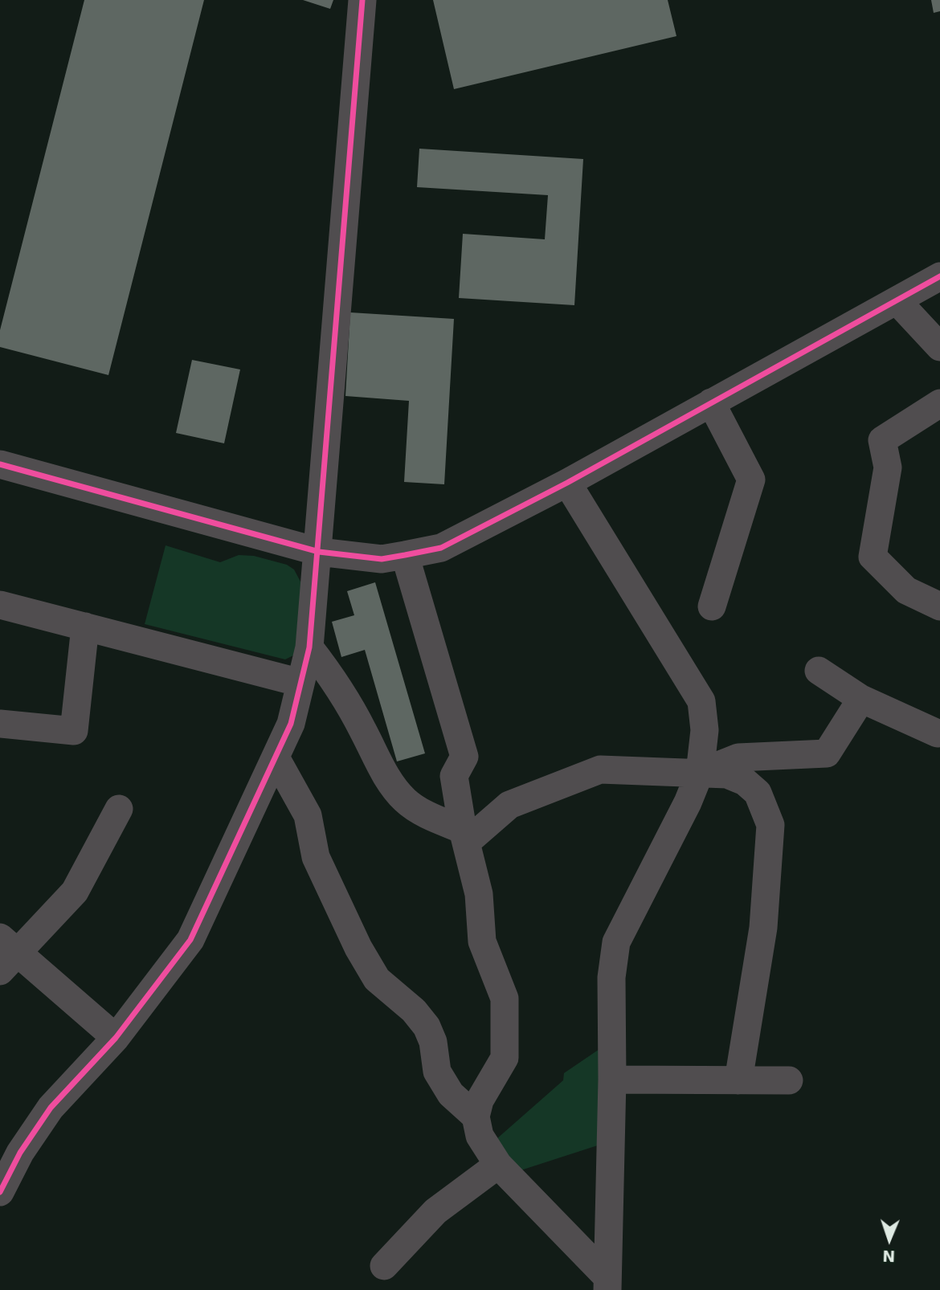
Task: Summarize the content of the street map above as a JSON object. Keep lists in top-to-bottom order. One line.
{"north":"bottom"}
